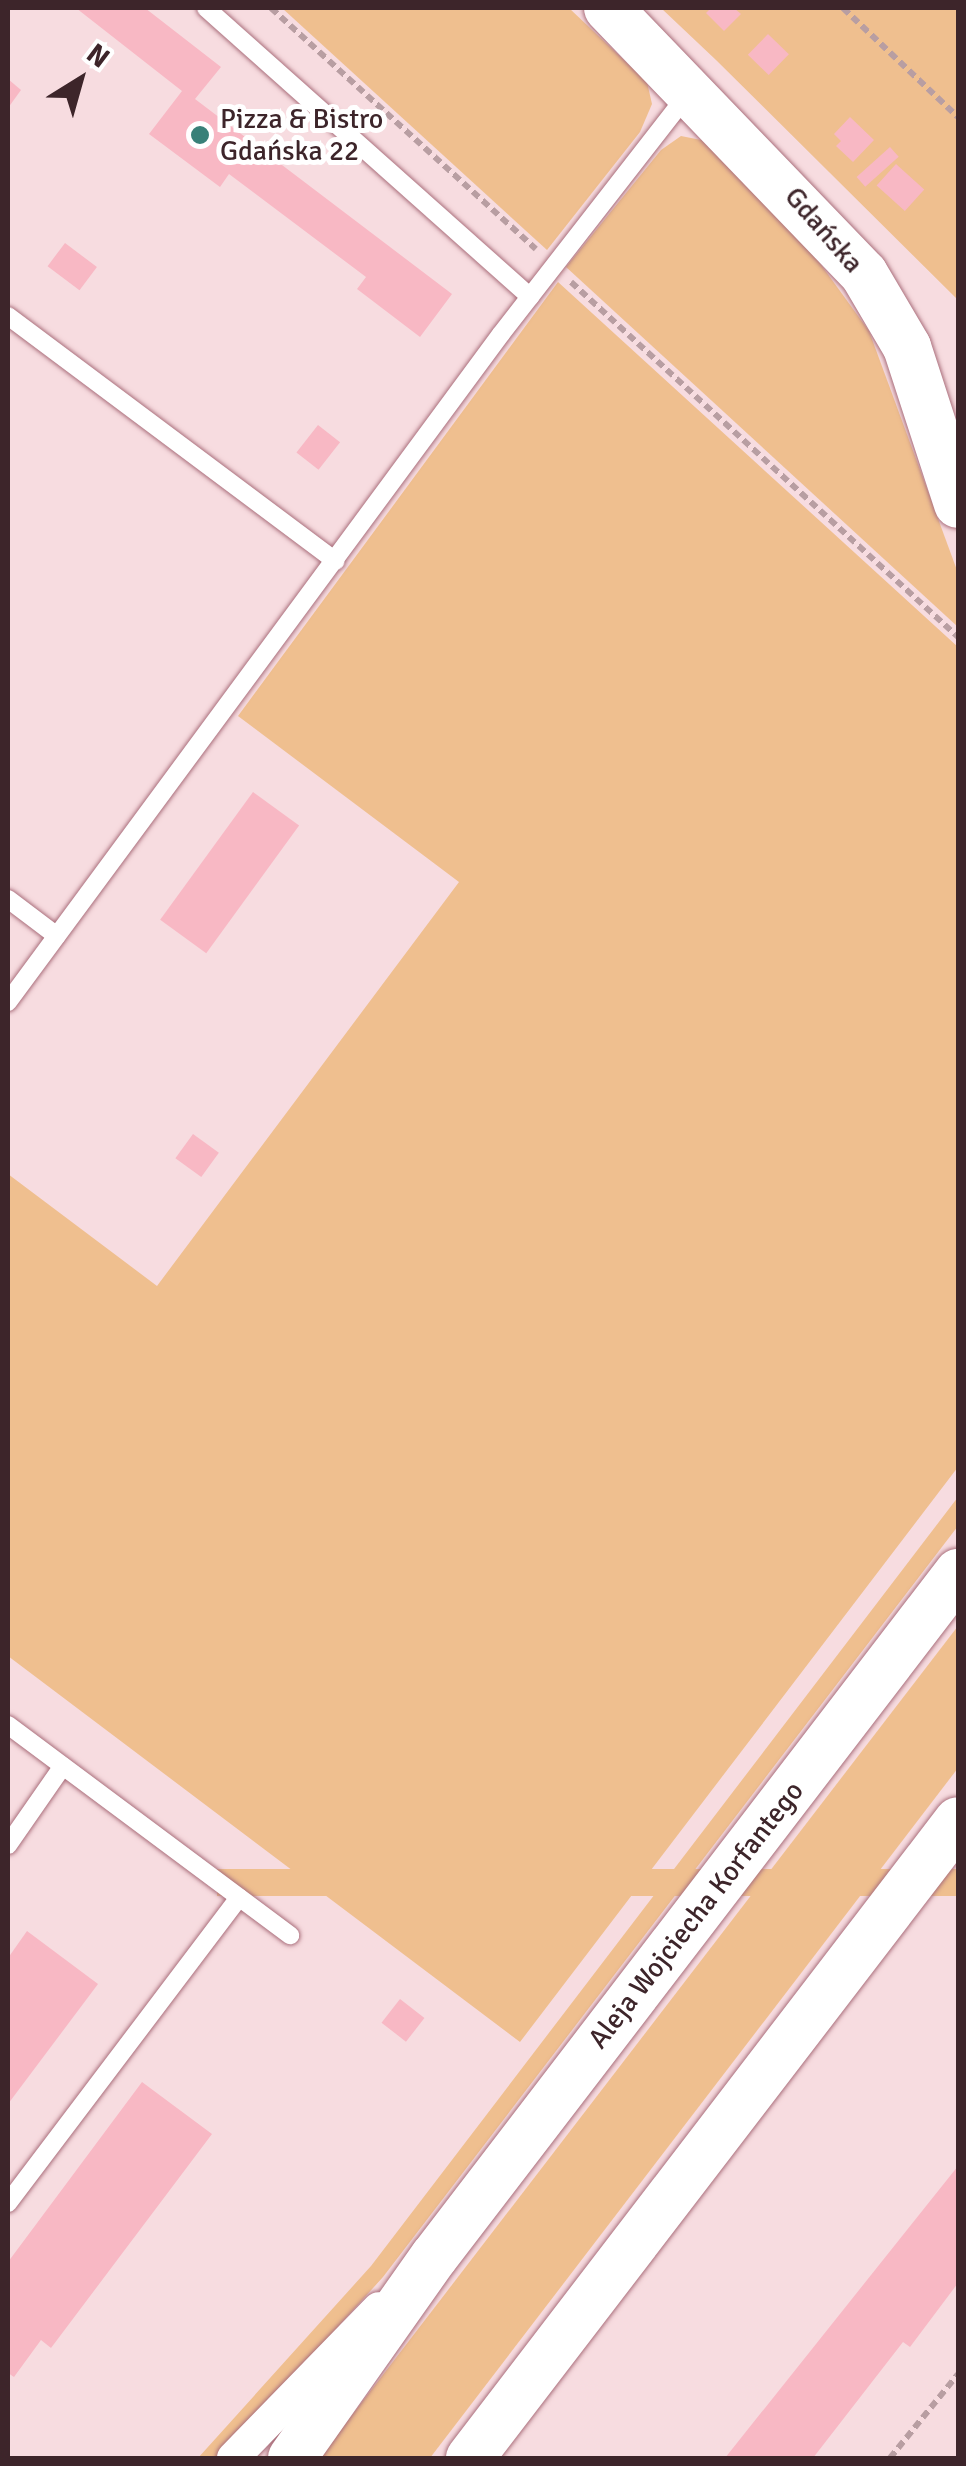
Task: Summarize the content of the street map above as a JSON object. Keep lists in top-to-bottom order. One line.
{"streets":{"main road":["Gdańska","Aleja Wojciecha Korfantego"]},"places":["Pizza & Bistro Gdańska 22"],"north":"top right"}
